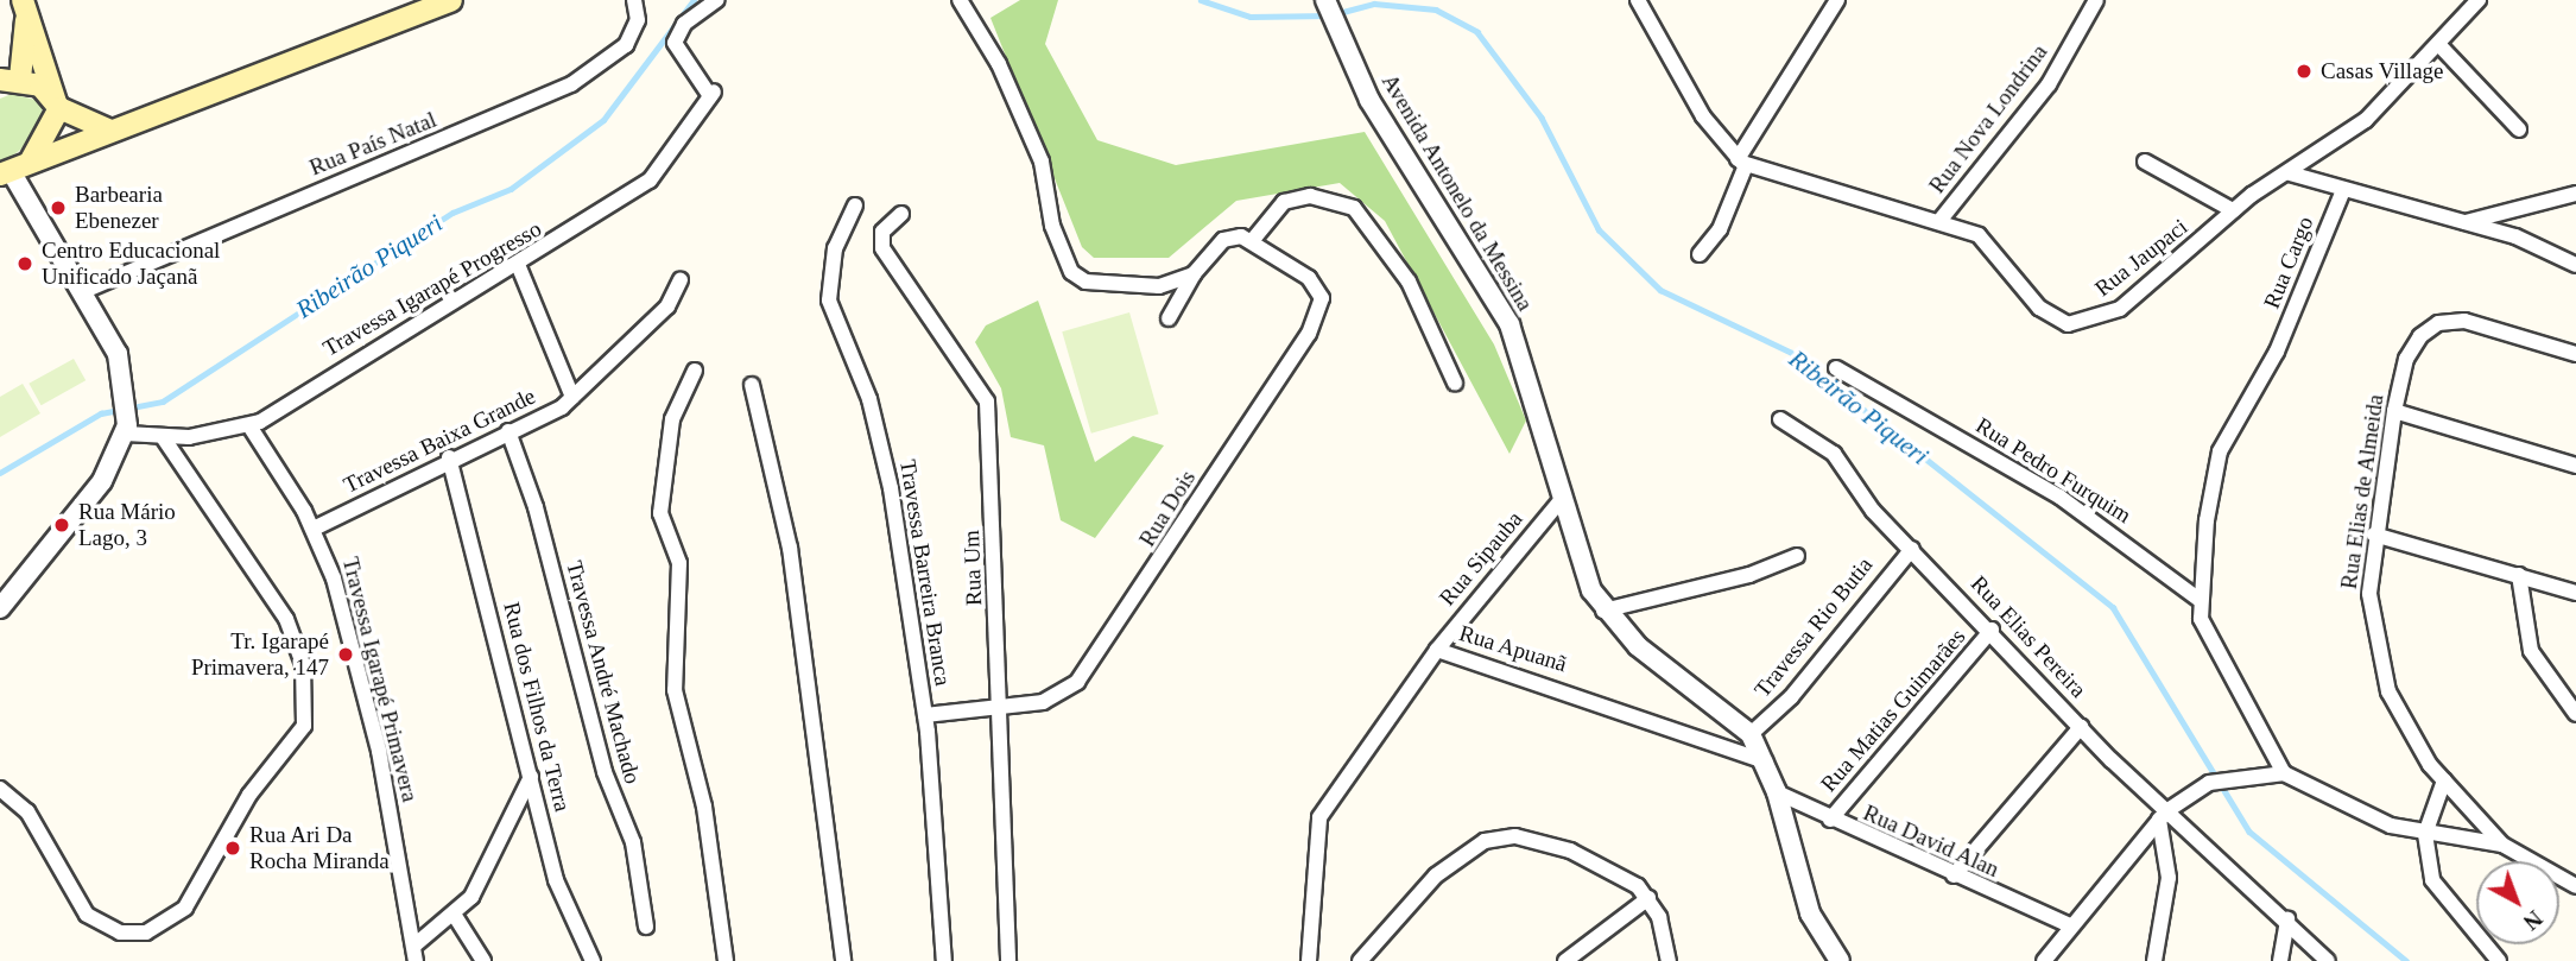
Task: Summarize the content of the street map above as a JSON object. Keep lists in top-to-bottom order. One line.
{"streets":{"street":["Rua Nova Londrina","Rua País Natal","Avenida Antonelo da Messina","Rua Jaupaci","Rua Cargo","Travessa Igarapé Progresso","Travessa Baixa Grande","Rua Pedro Furquim","Rua Elias de Almeida","Rua Dois","Rua Sipauba","Rua Um","Travessa Barreira Branca","Travessa Rio Butia","Rua Elias Pereira","Rua Apuanã","Travessa André Machado","Travessa Igarapé Primavera","Rua dos Filhos da Terra","Rua Matias Guimarães","Rua David Alan"]},"crossings":[["Rua Nova Londrina","Rua Jaupaci"],["Avenida Antonelo da Messina","Rua Sipauba"],["Avenida Antonelo da Messina","Travessa Rio Butia"],["Avenida Antonelo da Messina","Rua Apuanã"],["Avenida Antonelo da Messina","Rua David Alan"],["Rua Cargo","Rua Pedro Furquim"],["Travessa Igarapé Progresso","Travessa Igarapé Primavera"],["Travessa Baixa Grande","Travessa André Machado"],["Travessa Baixa Grande","Travessa Igarapé Primavera"],["Travessa Baixa Grande","Rua dos Filhos da Terra"],["Rua Dois","Rua Um"],["Rua Dois","Travessa Barreira Branca"],["Rua Sipauba","Rua Apuanã"],["Travessa Rio Butia","Rua Elias Pereira"],["Rua Elias Pereira","Rua Matias Guimarães"],["Rua Matias Guimarães","Rua David Alan"]],"water":["Ribeirão Piqueri"],"places":["Casas Village","Barbearia Ebenezer","Centro Educacional Unificado Jaçanã","Rua Mário Lago, 3","Tr. Igarapé Primavera, 147","Rua Ari Da Rocha Miranda"],"north":"bottom right"}
